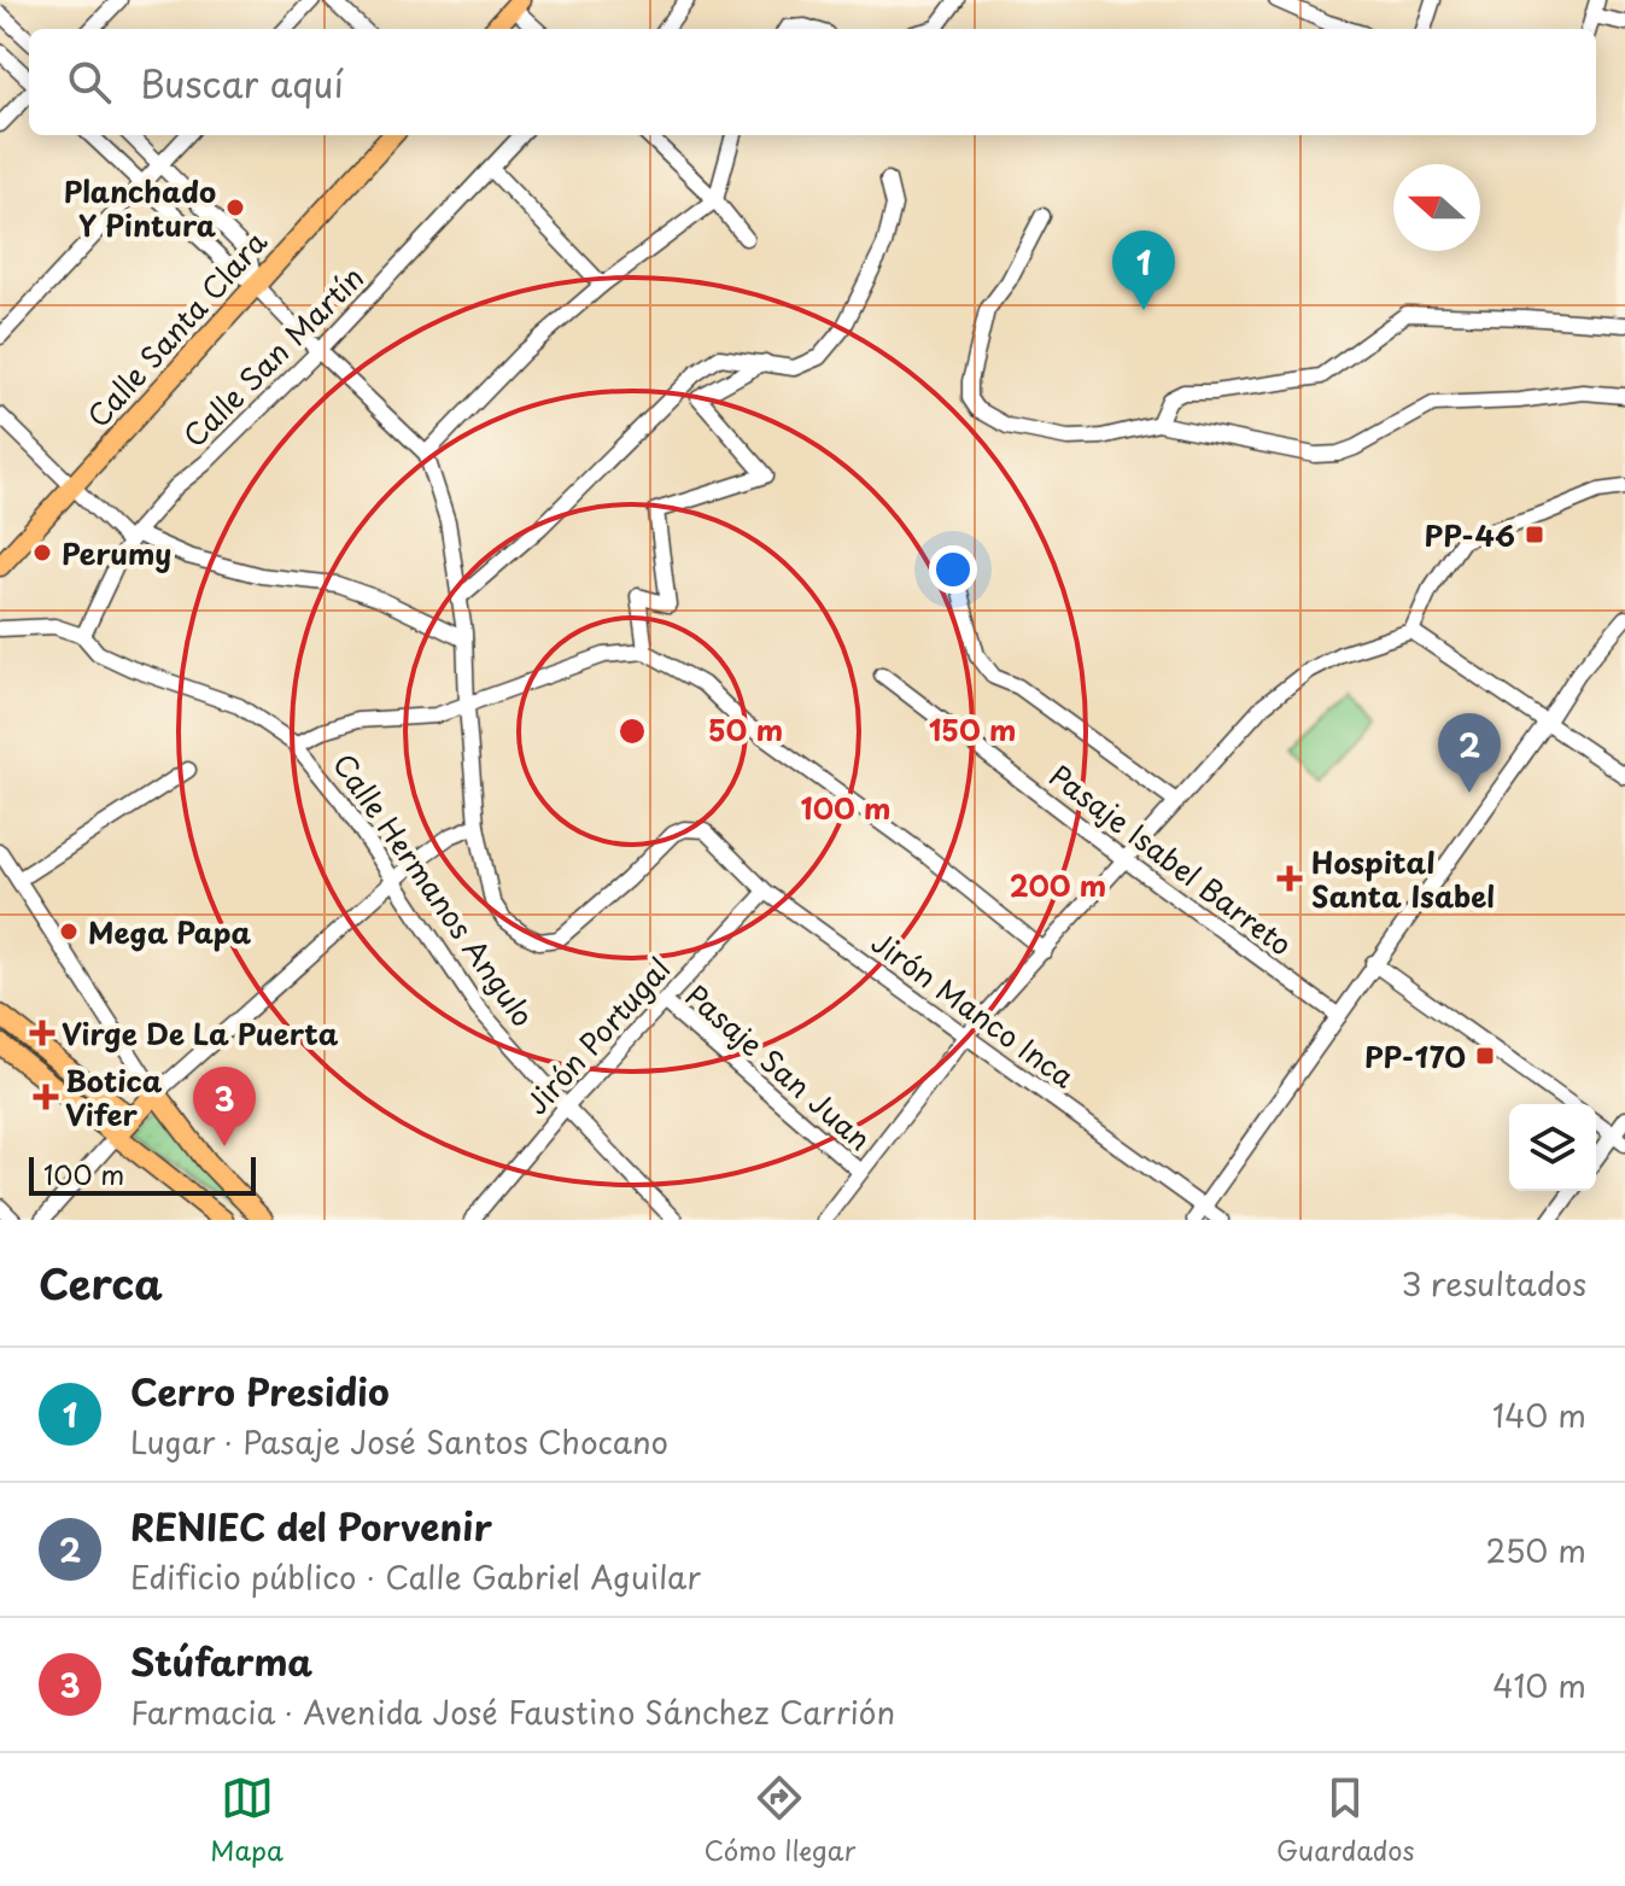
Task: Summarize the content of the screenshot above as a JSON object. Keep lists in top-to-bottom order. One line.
{"streets":{"main road":["Calle Santa Clara"],"street":["Calle San Martín","Pasaje Isabel Barreto","Calle Hermanos Angulo","Jirón Manco Inca","Jirón Portugal","Pasaje San Juan"]},"crossings":[["Calle San Martín","Calle Hermanos Angulo"],["Calle Hermanos Angulo","Jirón Portugal"],["Jirón Manco Inca","Jirón Portugal"],["Jirón Portugal","Pasaje San Juan"]],"places":{"other":["Planchado Y Pintura","Perumy","Mega Papa"],"transit":["PP-46","PP-170"],"health":["Hospital Santa Isabel","Virge De La Puerta","Botica Vifer"]},"scale_bar":"100 m","north":"left","page":{"search":"Buscar aquí","pins":["1","2","3"],"scale":"100 m","heading":["Cerca","3 resultados"],"list":[{"mark":"1","name":"Cerro Presidio","note":"Lugar · Pasaje José Santos Chocano","value":"140 m"},{"mark":"2","name":"RENIEC del Porvenir","note":"Edificio público · Calle Gabriel Aguilar","value":"250 m"},{"mark":"3","name":"Stúfarma","note":"Farmacia · Avenida José Faustino Sánchez Carrión","value":"410 m"}],"nav":["Mapa","Cómo llegar","Guardados"]},"rings":["50 m","150 m","100 m","200 m"]}
